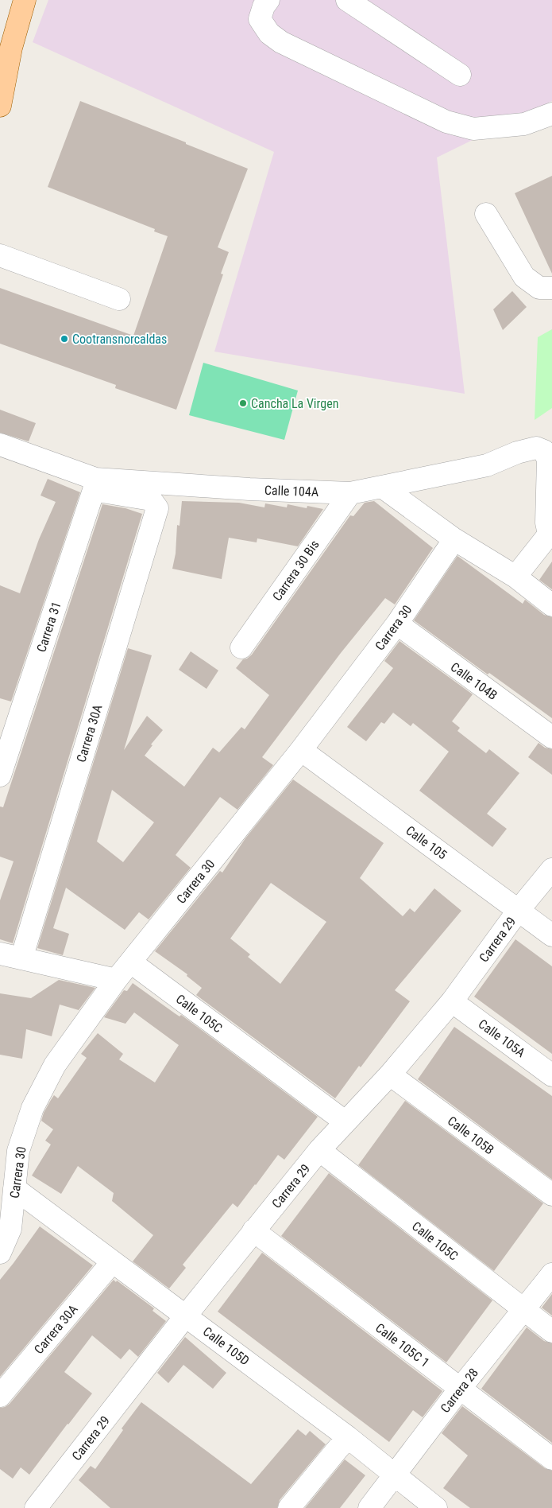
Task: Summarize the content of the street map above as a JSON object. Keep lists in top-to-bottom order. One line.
{"streets":{"street":["Calle 104A","Carrera 30 Bis","Carrera 31","Carrera 30","Calle 104B","Carrera 30A","Calle 105","Carrera 29","Calle 105C","Calle 105A","Calle 105B","Calle 105C 1","Calle 105D","Carrera 28"]},"crossings":[["Calle 104A","Carrera 30 Bis"],["Calle 104A","Carrera 31"],["Calle 104A","Carrera 30A"],["Carrera 30","Calle 104B"],["Carrera 30","Calle 105"],["Carrera 30","Calle 105C"],["Carrera 30","Calle 105D"],["Carrera 30A","Calle 105D"],["Calle 105","Carrera 29"],["Carrera 29","Calle 105C"],["Carrera 29","Calle 105A"],["Carrera 29","Calle 105B"],["Carrera 29","Calle 105C 1"],["Carrera 29","Calle 105D"],["Calle 105C","Carrera 28"],["Calle 105C 1","Carrera 28"],["Calle 105D","Carrera 28"]],"places":["Cootransnorcaldas","Cancha La Virgen"]}
